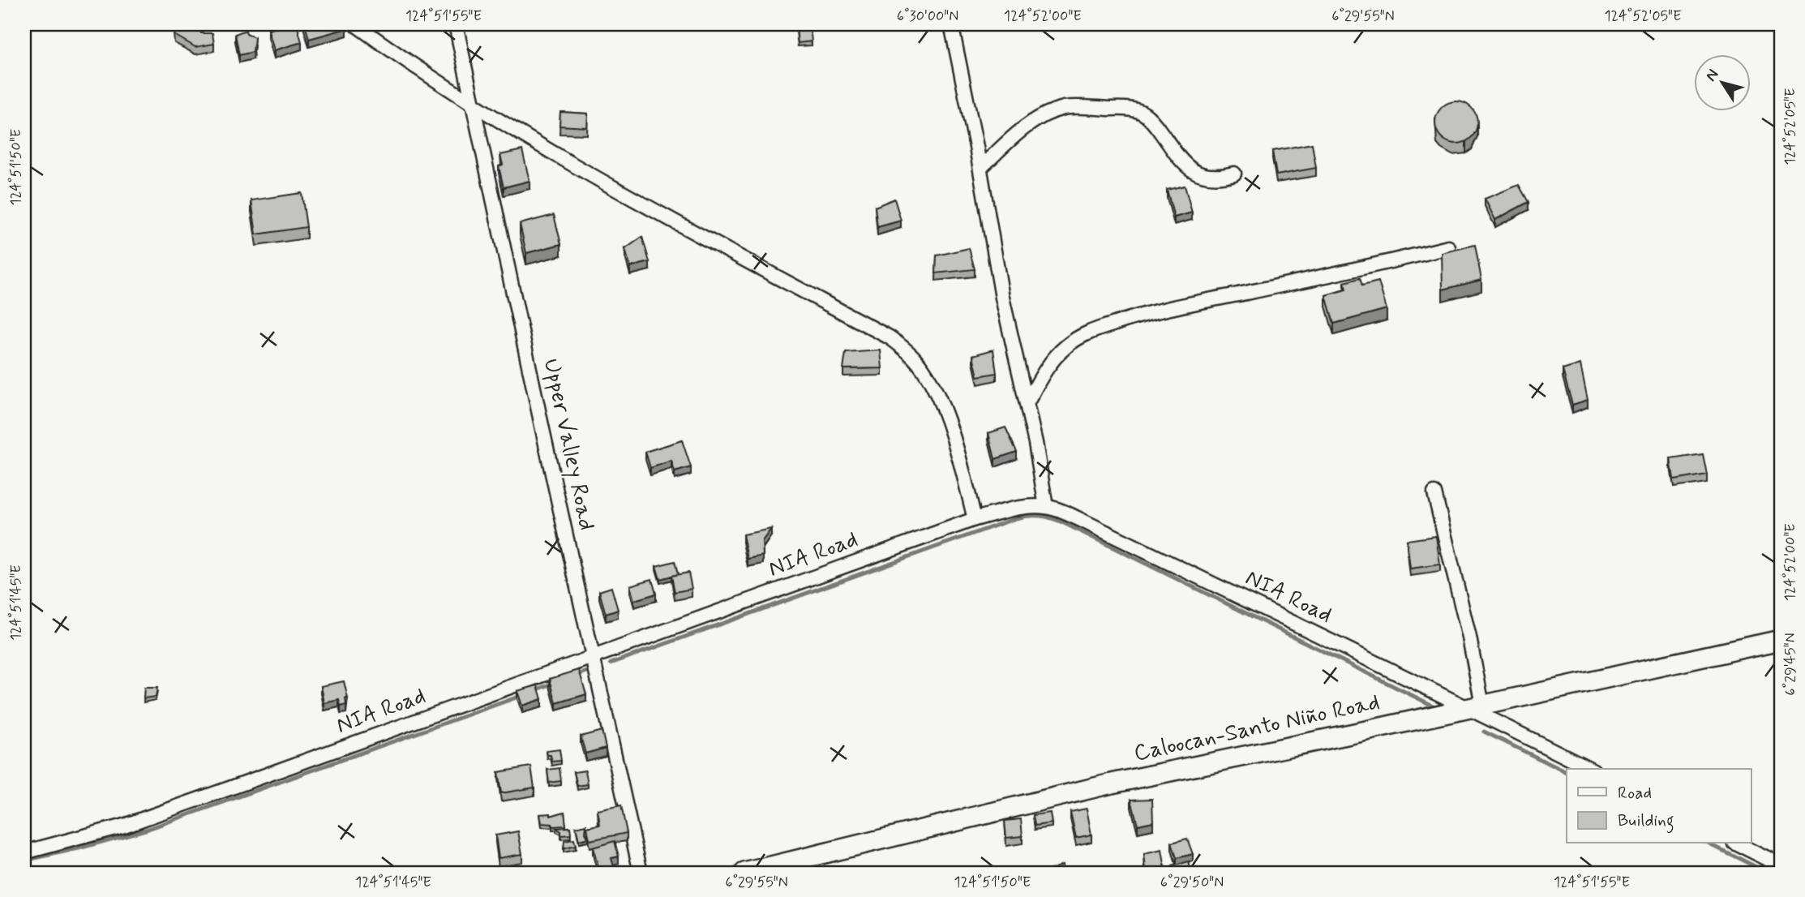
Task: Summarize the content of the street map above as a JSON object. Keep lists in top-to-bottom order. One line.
{"streets":{"street":["Upper Valley Road","NIA Road","Caloocan-Santo Niño Road"]},"crossings":[["Upper Valley Road","NIA Road"],["NIA Road","Caloocan-Santo Niño Road"]],"legend":["Road","Building"],"north":"top left","coordinates":["124°51'55\"E","6°30'00\"N","124°52'00\"E","6°29'55\"N","124°52'05\"E","124°51'50\"E","124°51'45\"E","6°29'45\"N","6°29'50\"N"]}
